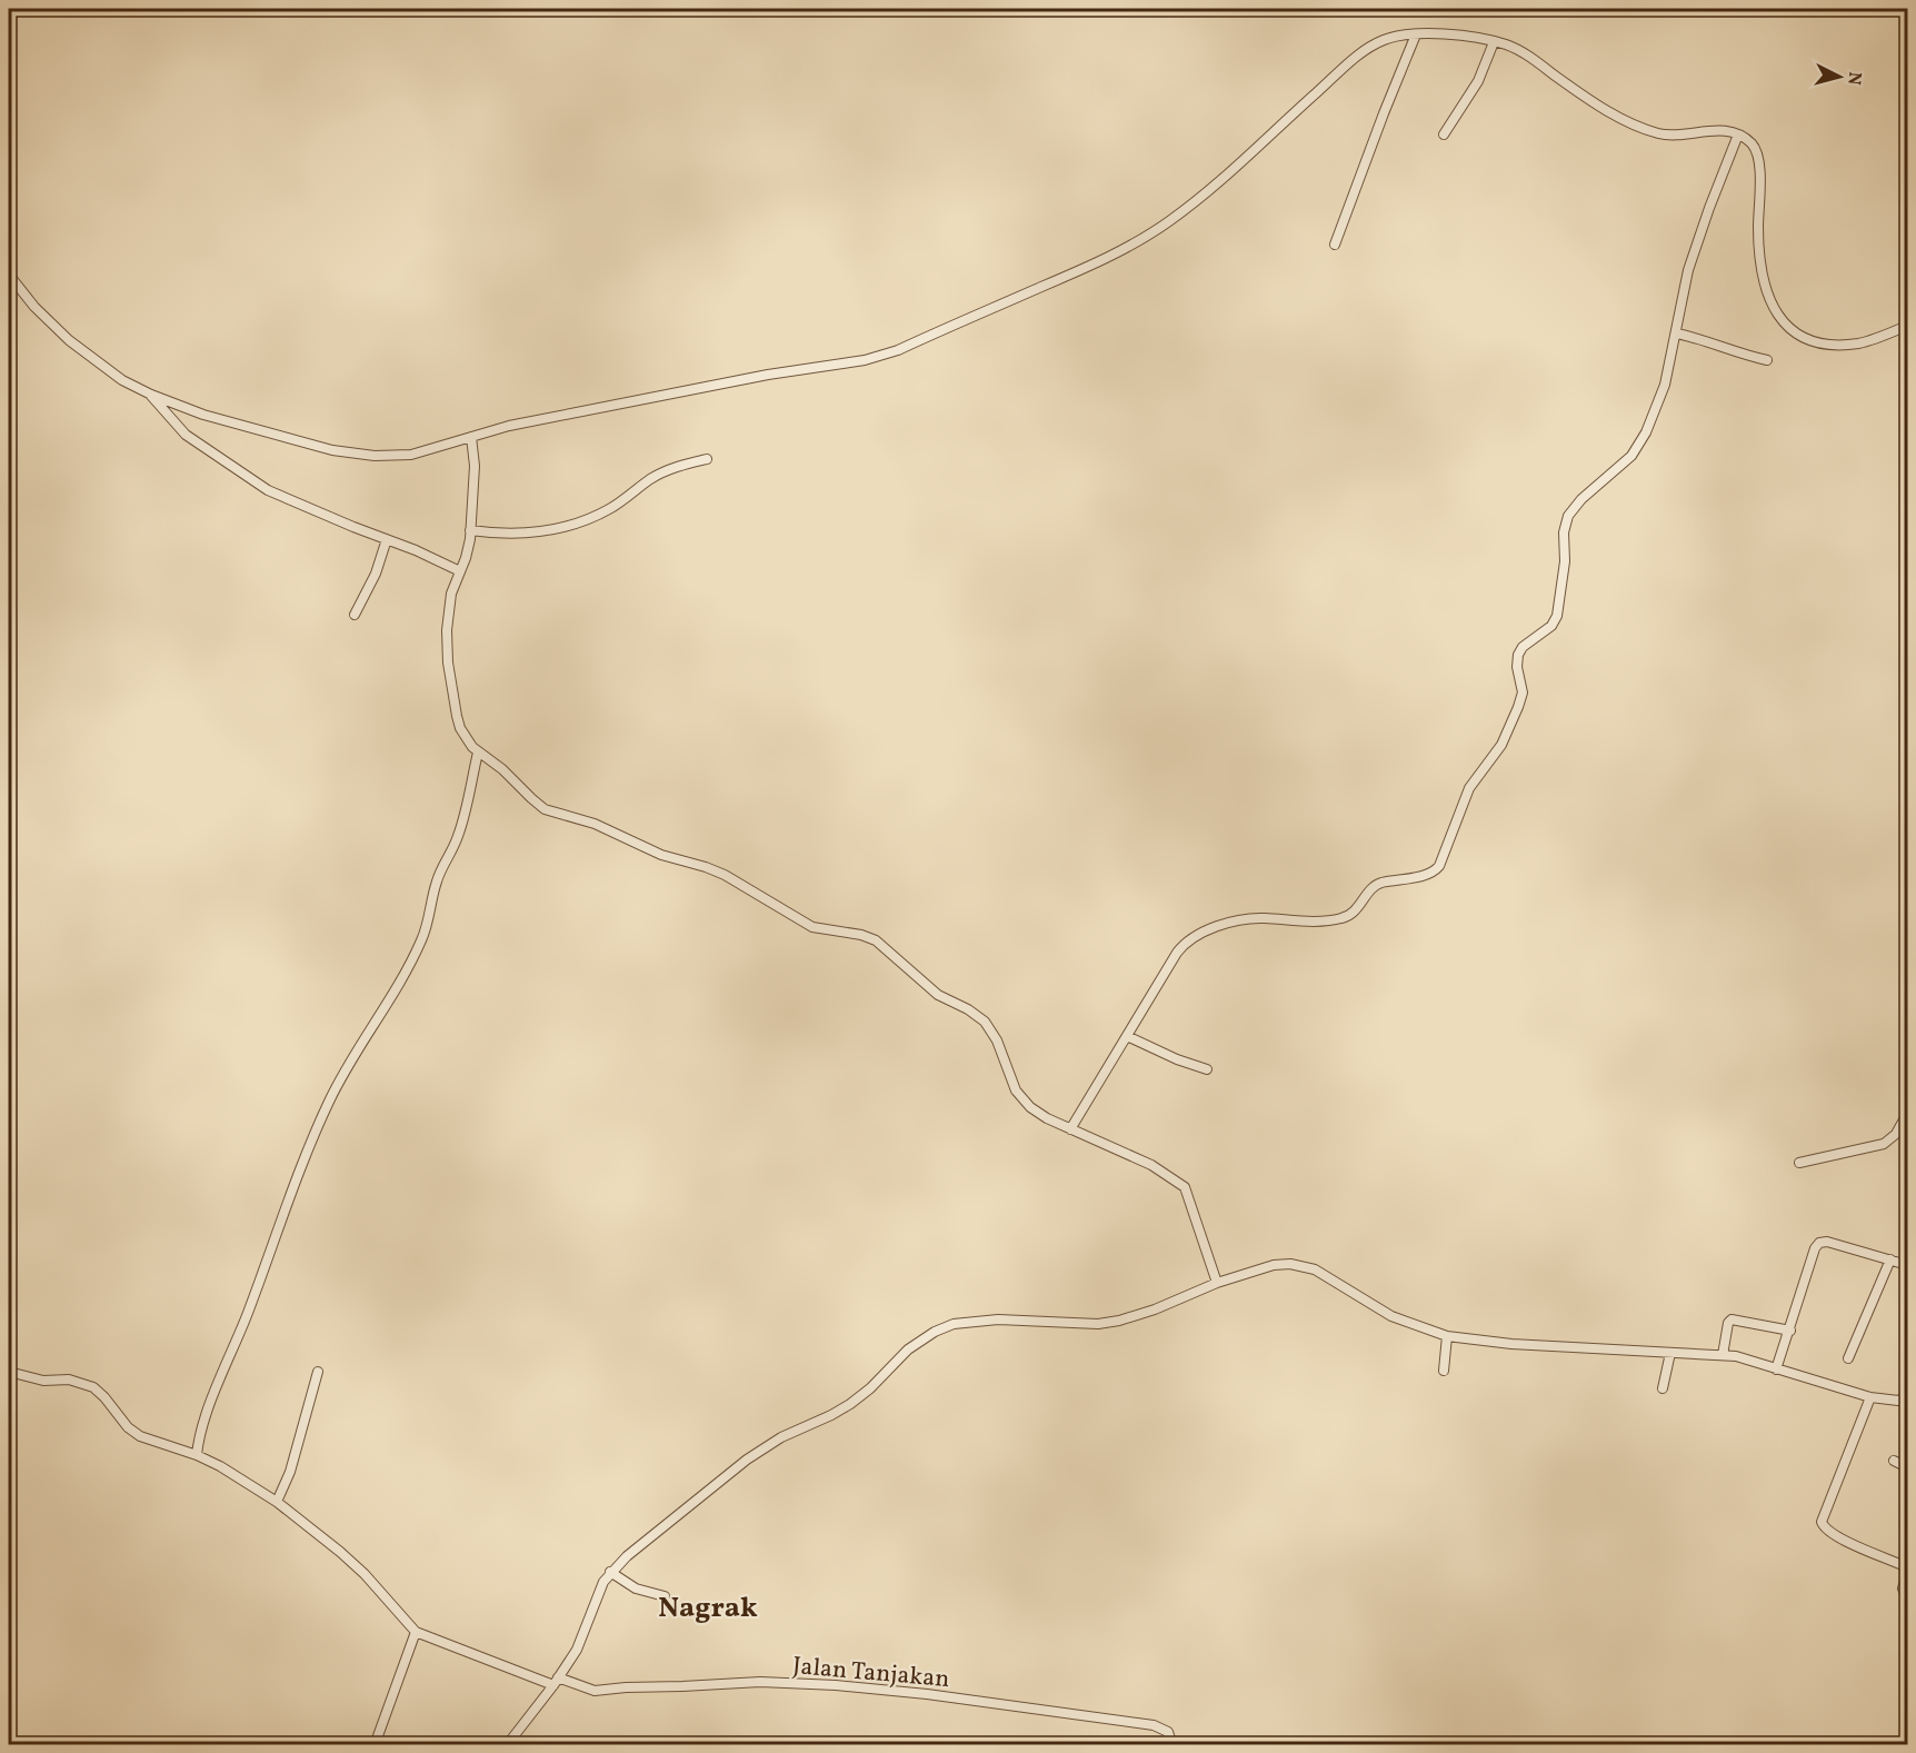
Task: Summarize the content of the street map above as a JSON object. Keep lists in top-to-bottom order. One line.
{"streets":{"street":["Jalan Tanjakan"]},"districts":["Nagrak"],"north":"right"}
